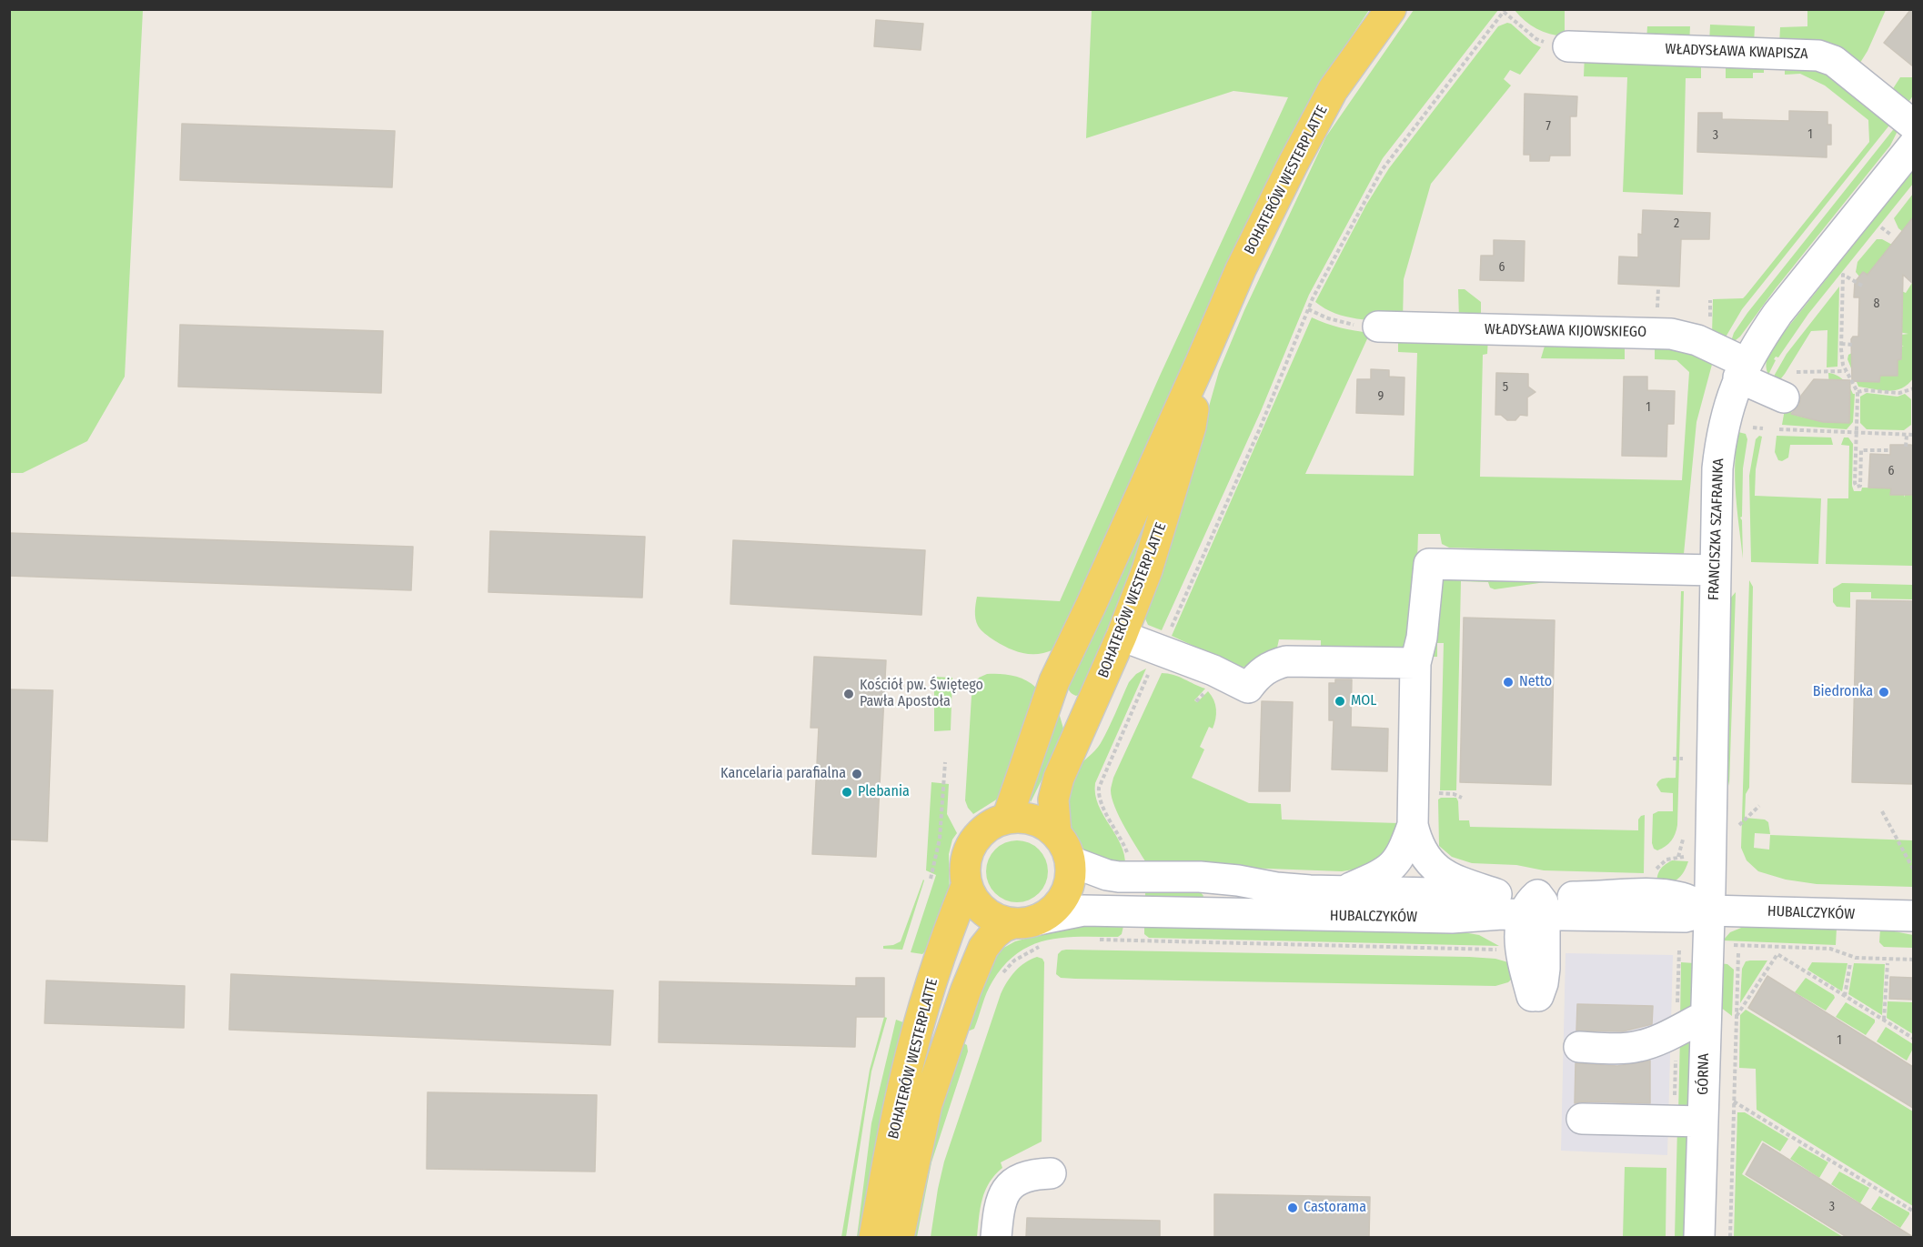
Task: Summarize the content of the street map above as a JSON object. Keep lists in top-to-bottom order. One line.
{"streets":{"main road":["BOHATERÓW WESTERPLATTE"],"street":["WŁADYSŁAWA KWAPISZA","WŁADYSŁAWA KIJOWSKIEGO","FRANCISZKA SZAFRANKA","HUBALCZYKÓW","GÓRNA"]},"crossings":[["BOHATERÓW WESTERPLATTE","HUBALCZYKÓW"],["WŁADYSŁAWA KIJOWSKIEGO","FRANCISZKA SZAFRANKA"],["FRANCISZKA SZAFRANKA","HUBALCZYKÓW"],["FRANCISZKA SZAFRANKA","GÓRNA"],["HUBALCZYKÓW","GÓRNA"]],"places":["Netto","Biedronka","Kościół pw. Świętego Pawła Apostoła","MOL","Kancelaria parafialna","Plebania","Castorama"],"house_numbers":["7","1","3","2","6","8","5","9","1","6","1","3"]}
